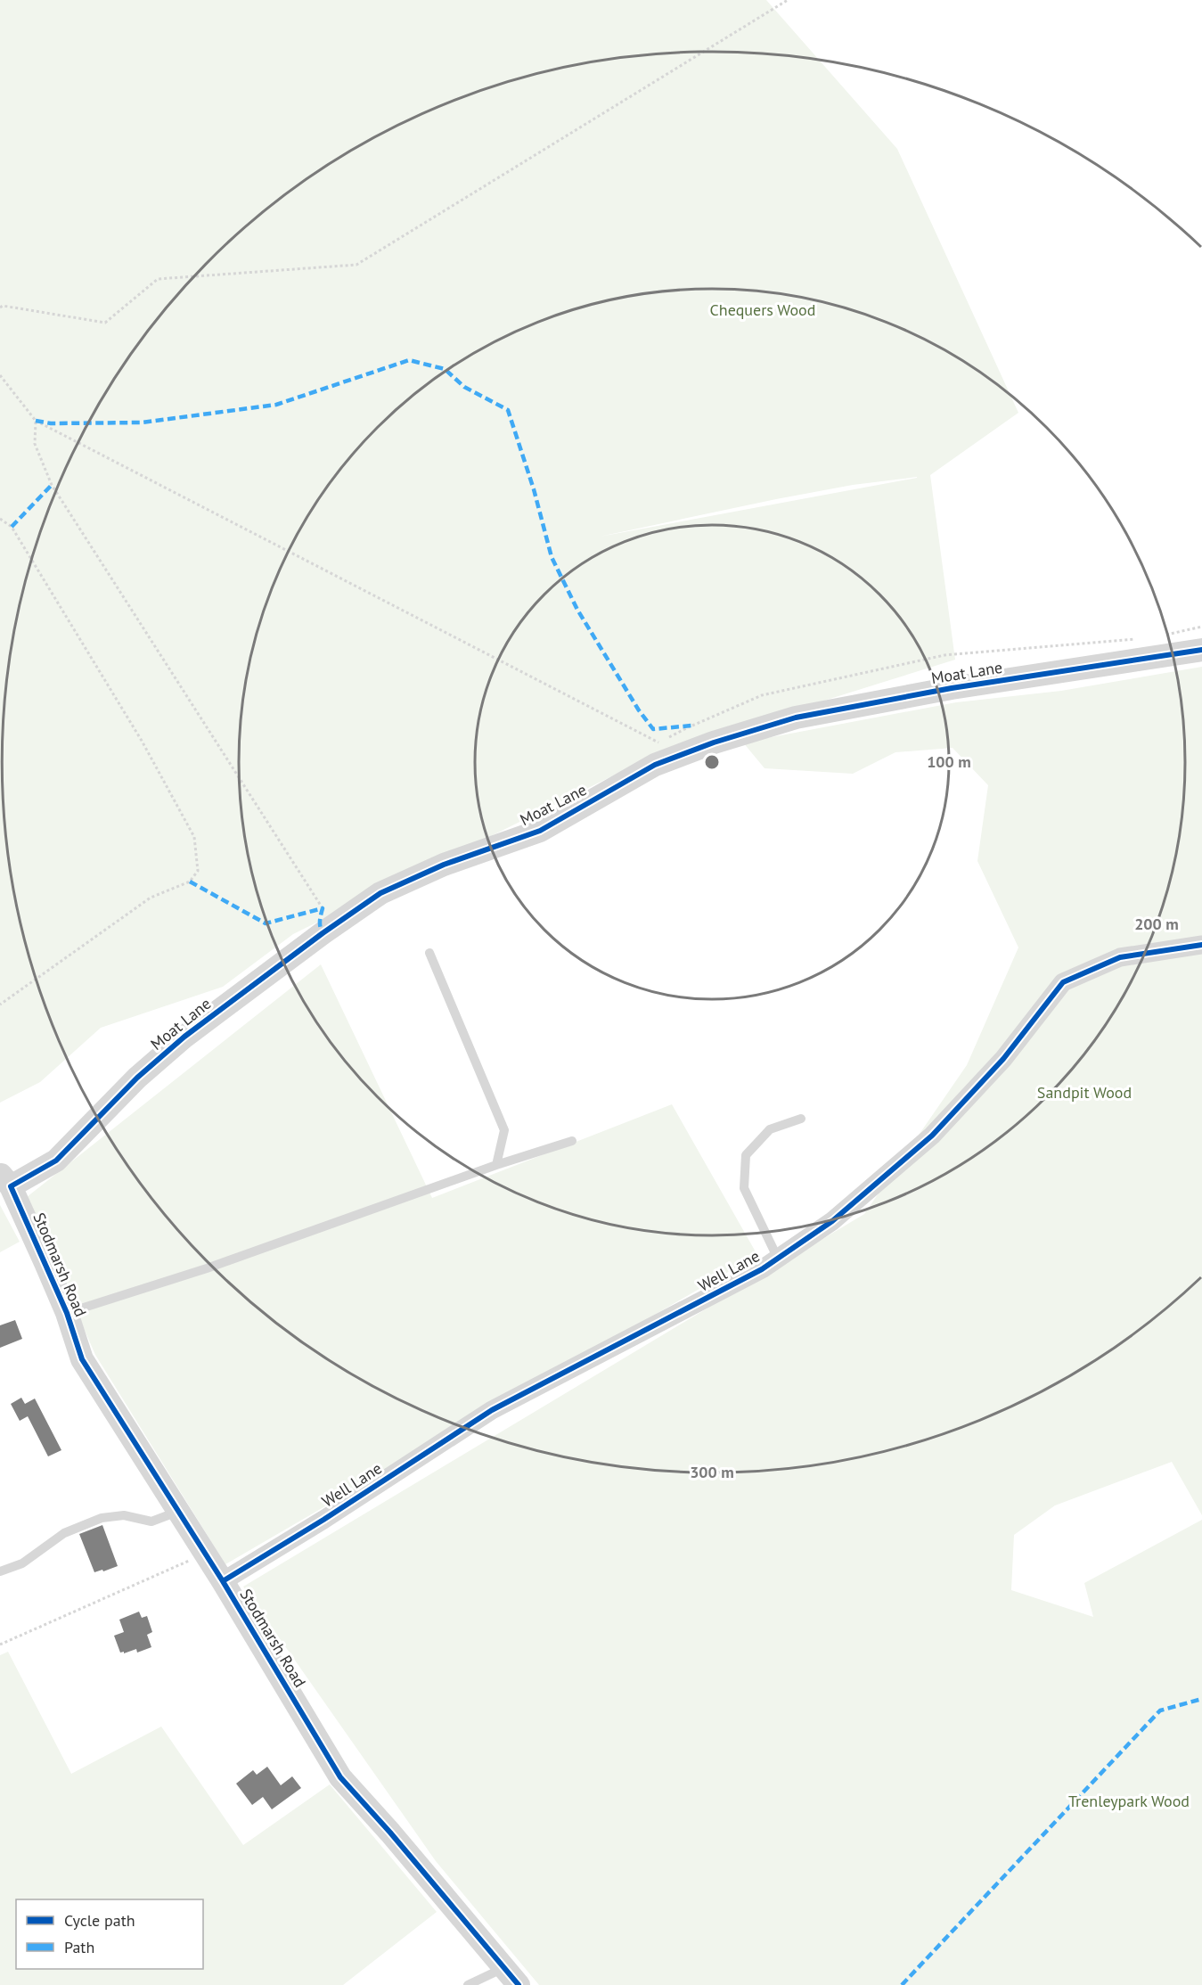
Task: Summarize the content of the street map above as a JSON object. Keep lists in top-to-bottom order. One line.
{"streets":{"street":["Moat Lane","Stodmarsh Road","Well Lane"]},"crossings":[["Moat Lane","Stodmarsh Road"],["Stodmarsh Road","Well Lane"]],"parks":["Chequers Wood","Sandpit Wood","Trenleypark Wood"],"legend":["Cycle path","Path"],"rings":["100 m","200 m","300 m"]}
